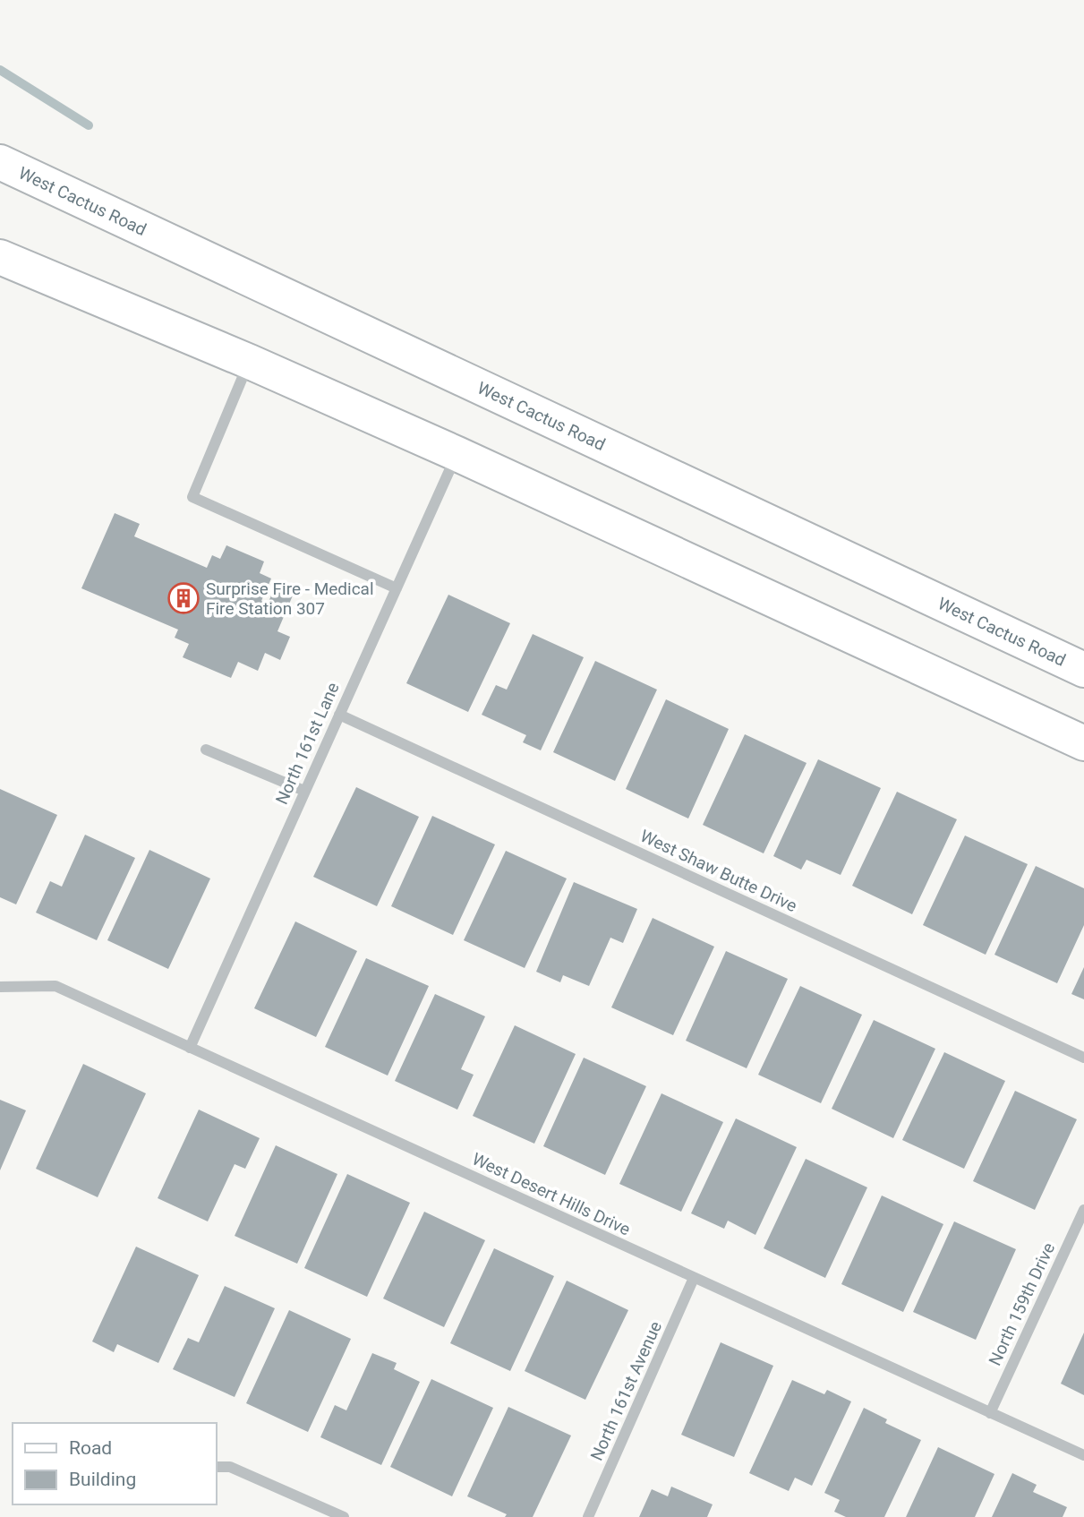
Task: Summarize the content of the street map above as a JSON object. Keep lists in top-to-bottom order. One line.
{"streets":{"main road":["West Cactus Road"],"street":["North 161st Lane","West Shaw Butte Drive","West Desert Hills Drive","North 159th Drive","North 161st Avenue"]},"crossings":[["North 161st Lane","West Shaw Butte Drive"],["North 161st Lane","West Desert Hills Drive"],["West Desert Hills Drive","North 159th Drive"],["West Desert Hills Drive","North 161st Avenue"]],"places":{"building":["Surprise Fire - Medical Fire Station 307"]},"legend":["Road","Building"]}
